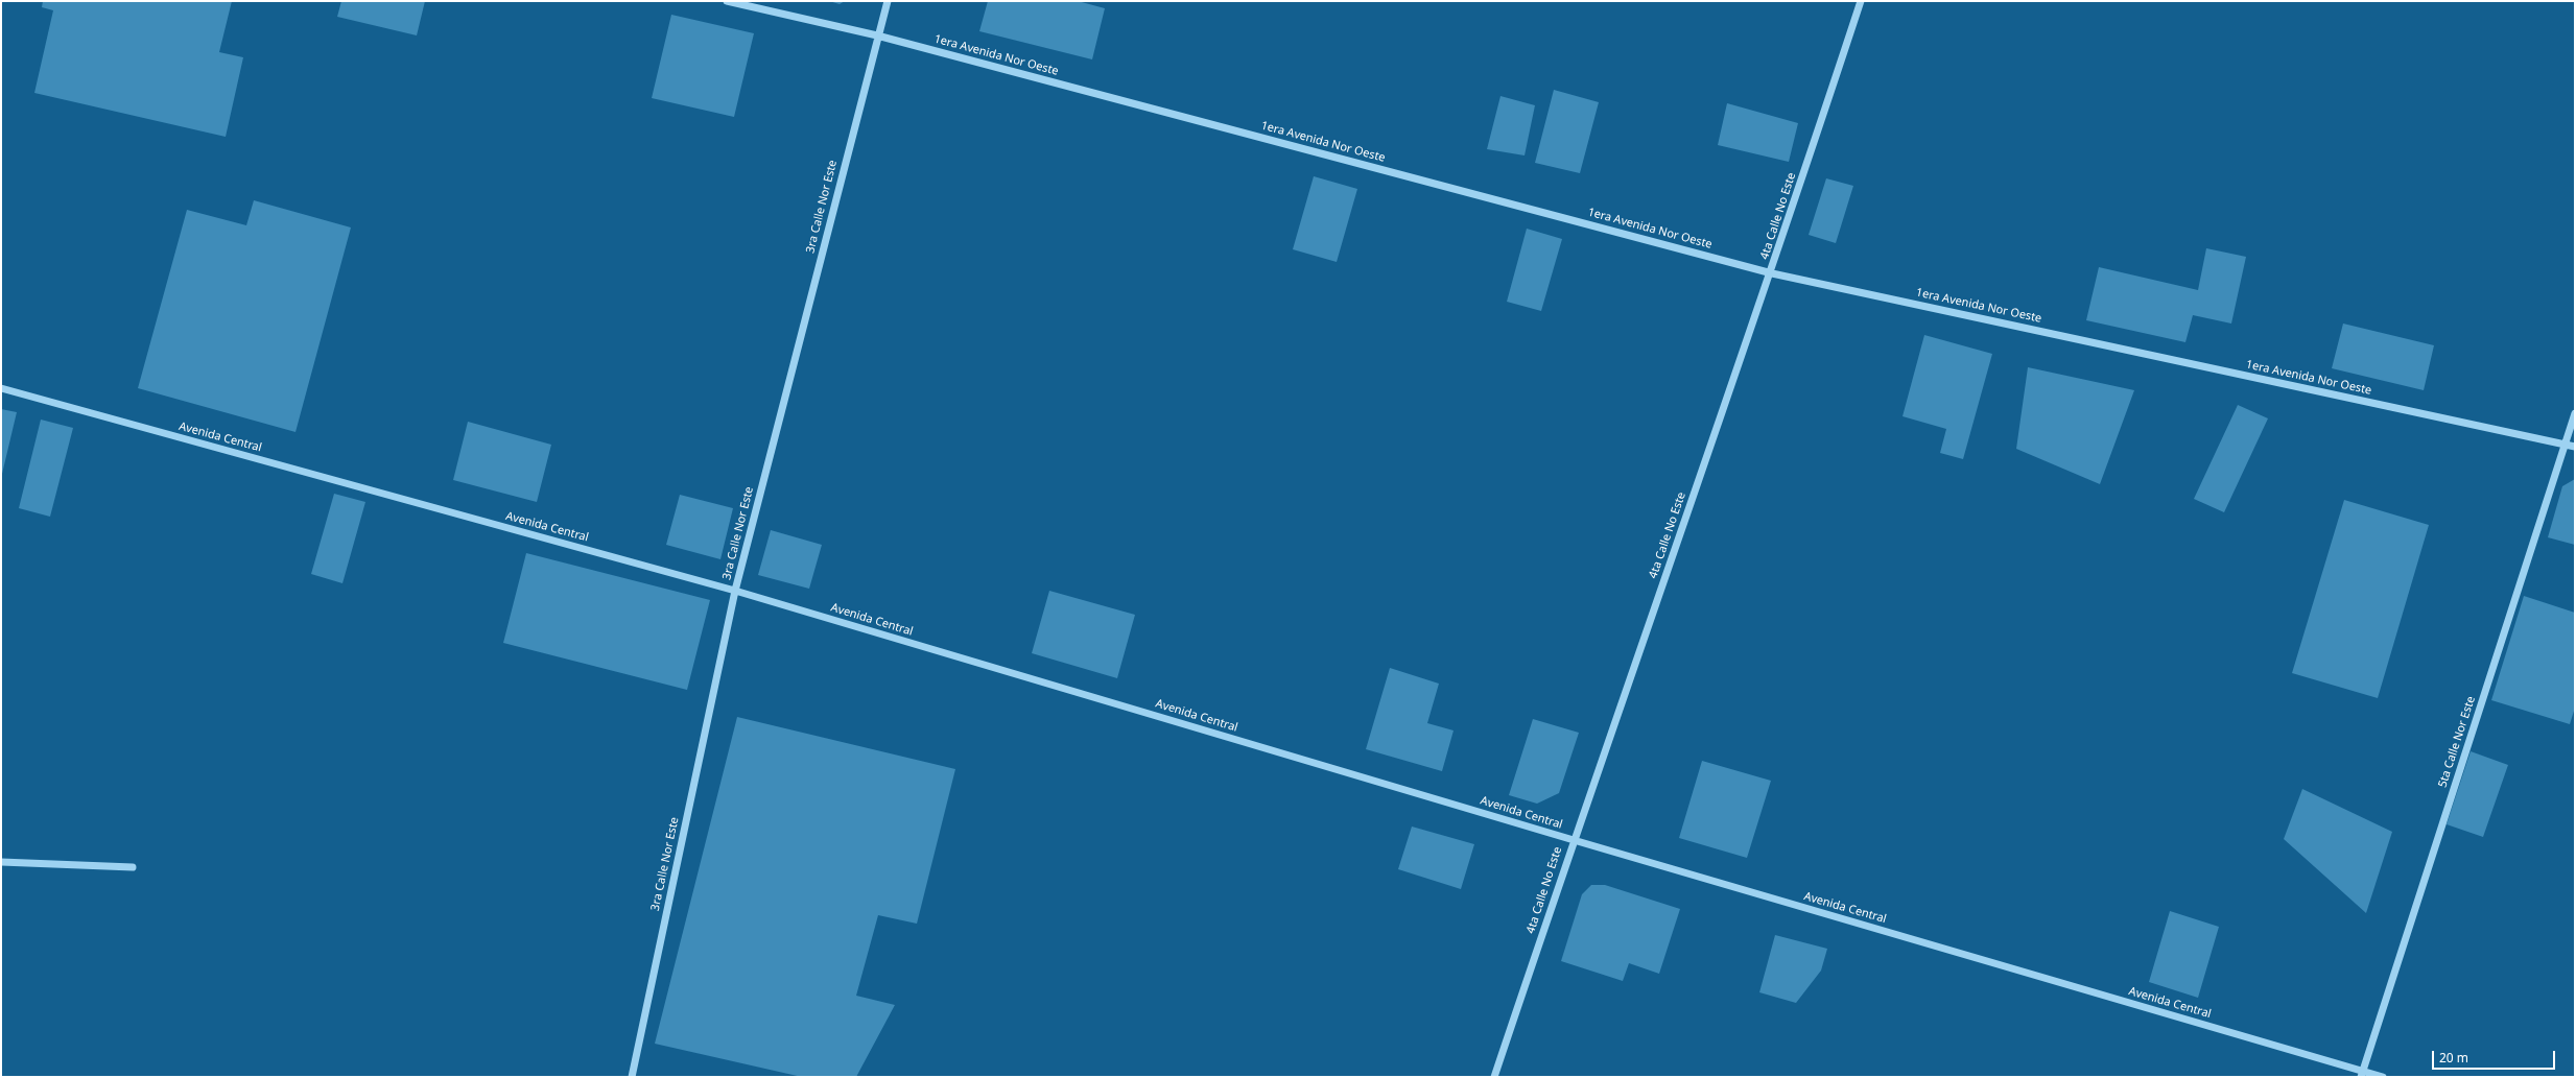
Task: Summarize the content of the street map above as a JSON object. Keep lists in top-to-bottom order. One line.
{"streets":{"street":["1era Avenida Nor Oeste","3ra Calle Nor Este","4ta Calle No Este","Avenida Central","5ta Calle Nor Este"]},"crossings":[["1era Avenida Nor Oeste","3ra Calle Nor Este"],["1era Avenida Nor Oeste","4ta Calle No Este"],["1era Avenida Nor Oeste","5ta Calle Nor Este"],["3ra Calle Nor Este","Avenida Central"],["4ta Calle No Este","Avenida Central"],["Avenida Central","5ta Calle Nor Este"]],"scale_bar":"20 m"}
